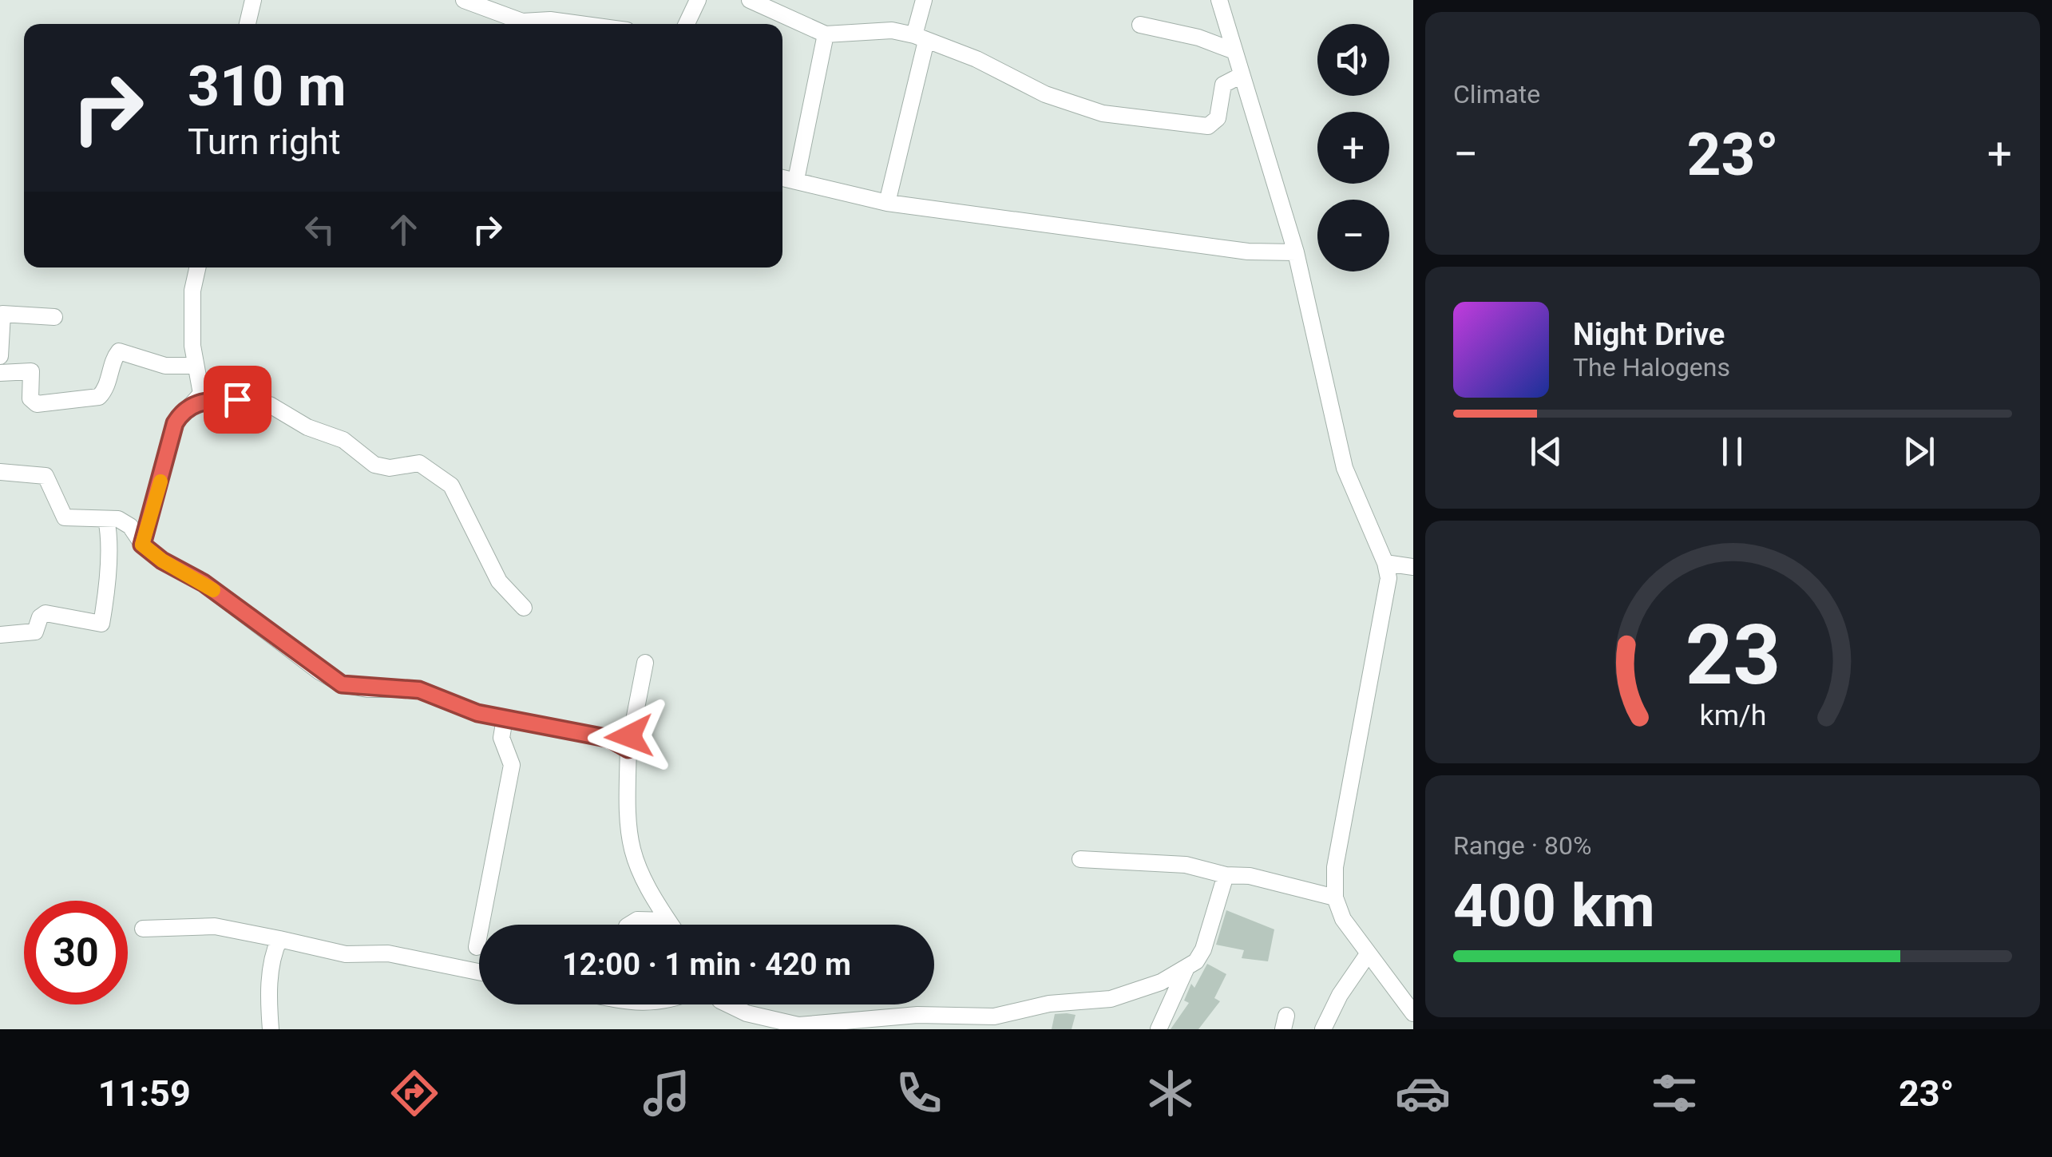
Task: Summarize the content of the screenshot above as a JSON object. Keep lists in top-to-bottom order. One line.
{"page":{"tile":["Climate",["Range · 80%","400 km"]],"map_buttons":["+","−"],"turn":["310 m","Turn right"],"heat":["−","23°","+"],"song":["Night Drive","The Halogens"],"limit":"30","trip":"12:00 · 1 min · 420 m","tabs":["11:59","23°"],"gauge":["23","km/h"]}}
